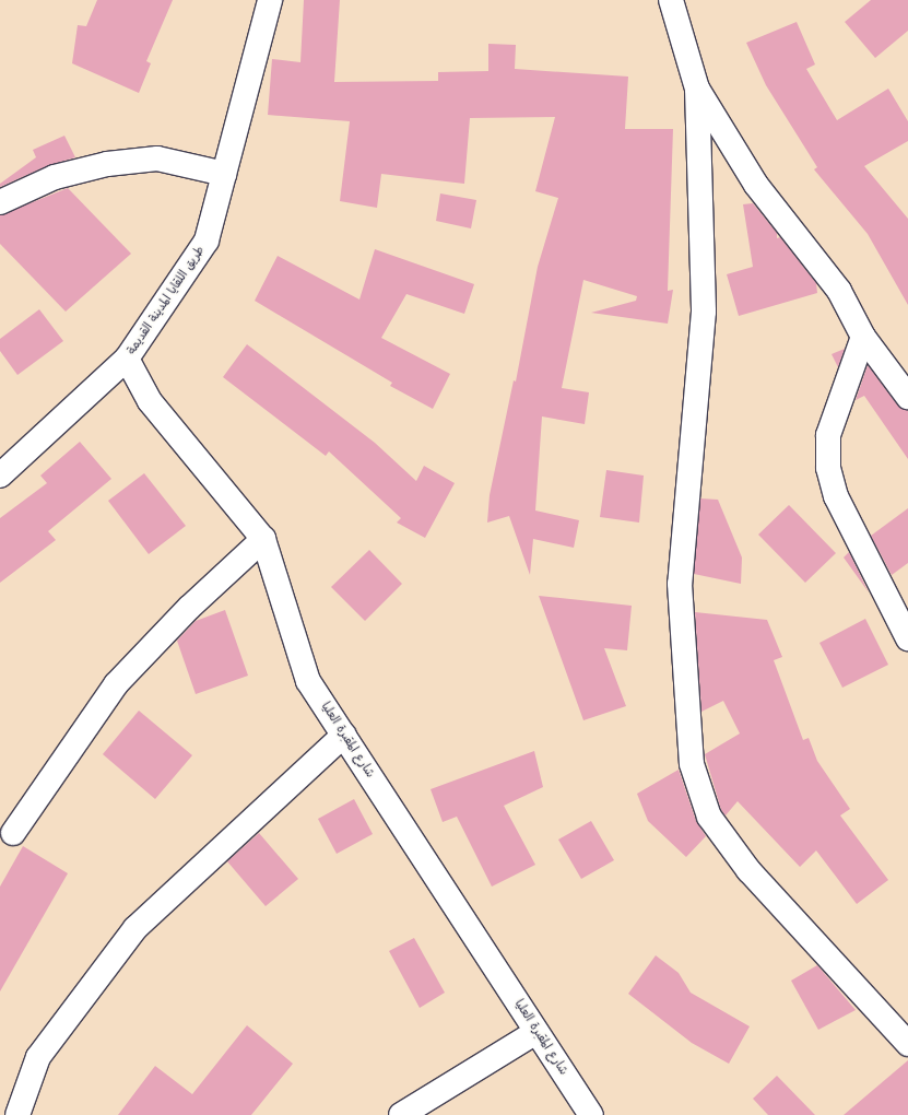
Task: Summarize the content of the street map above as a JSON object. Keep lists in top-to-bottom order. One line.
{"streets":{"street":["طريق اللقايا المدينة القديمة","شارع المقبرة العليا"]},"crossings":[["طريق اللقايا المدينة القديمة","شارع المقبرة العليا"]]}
